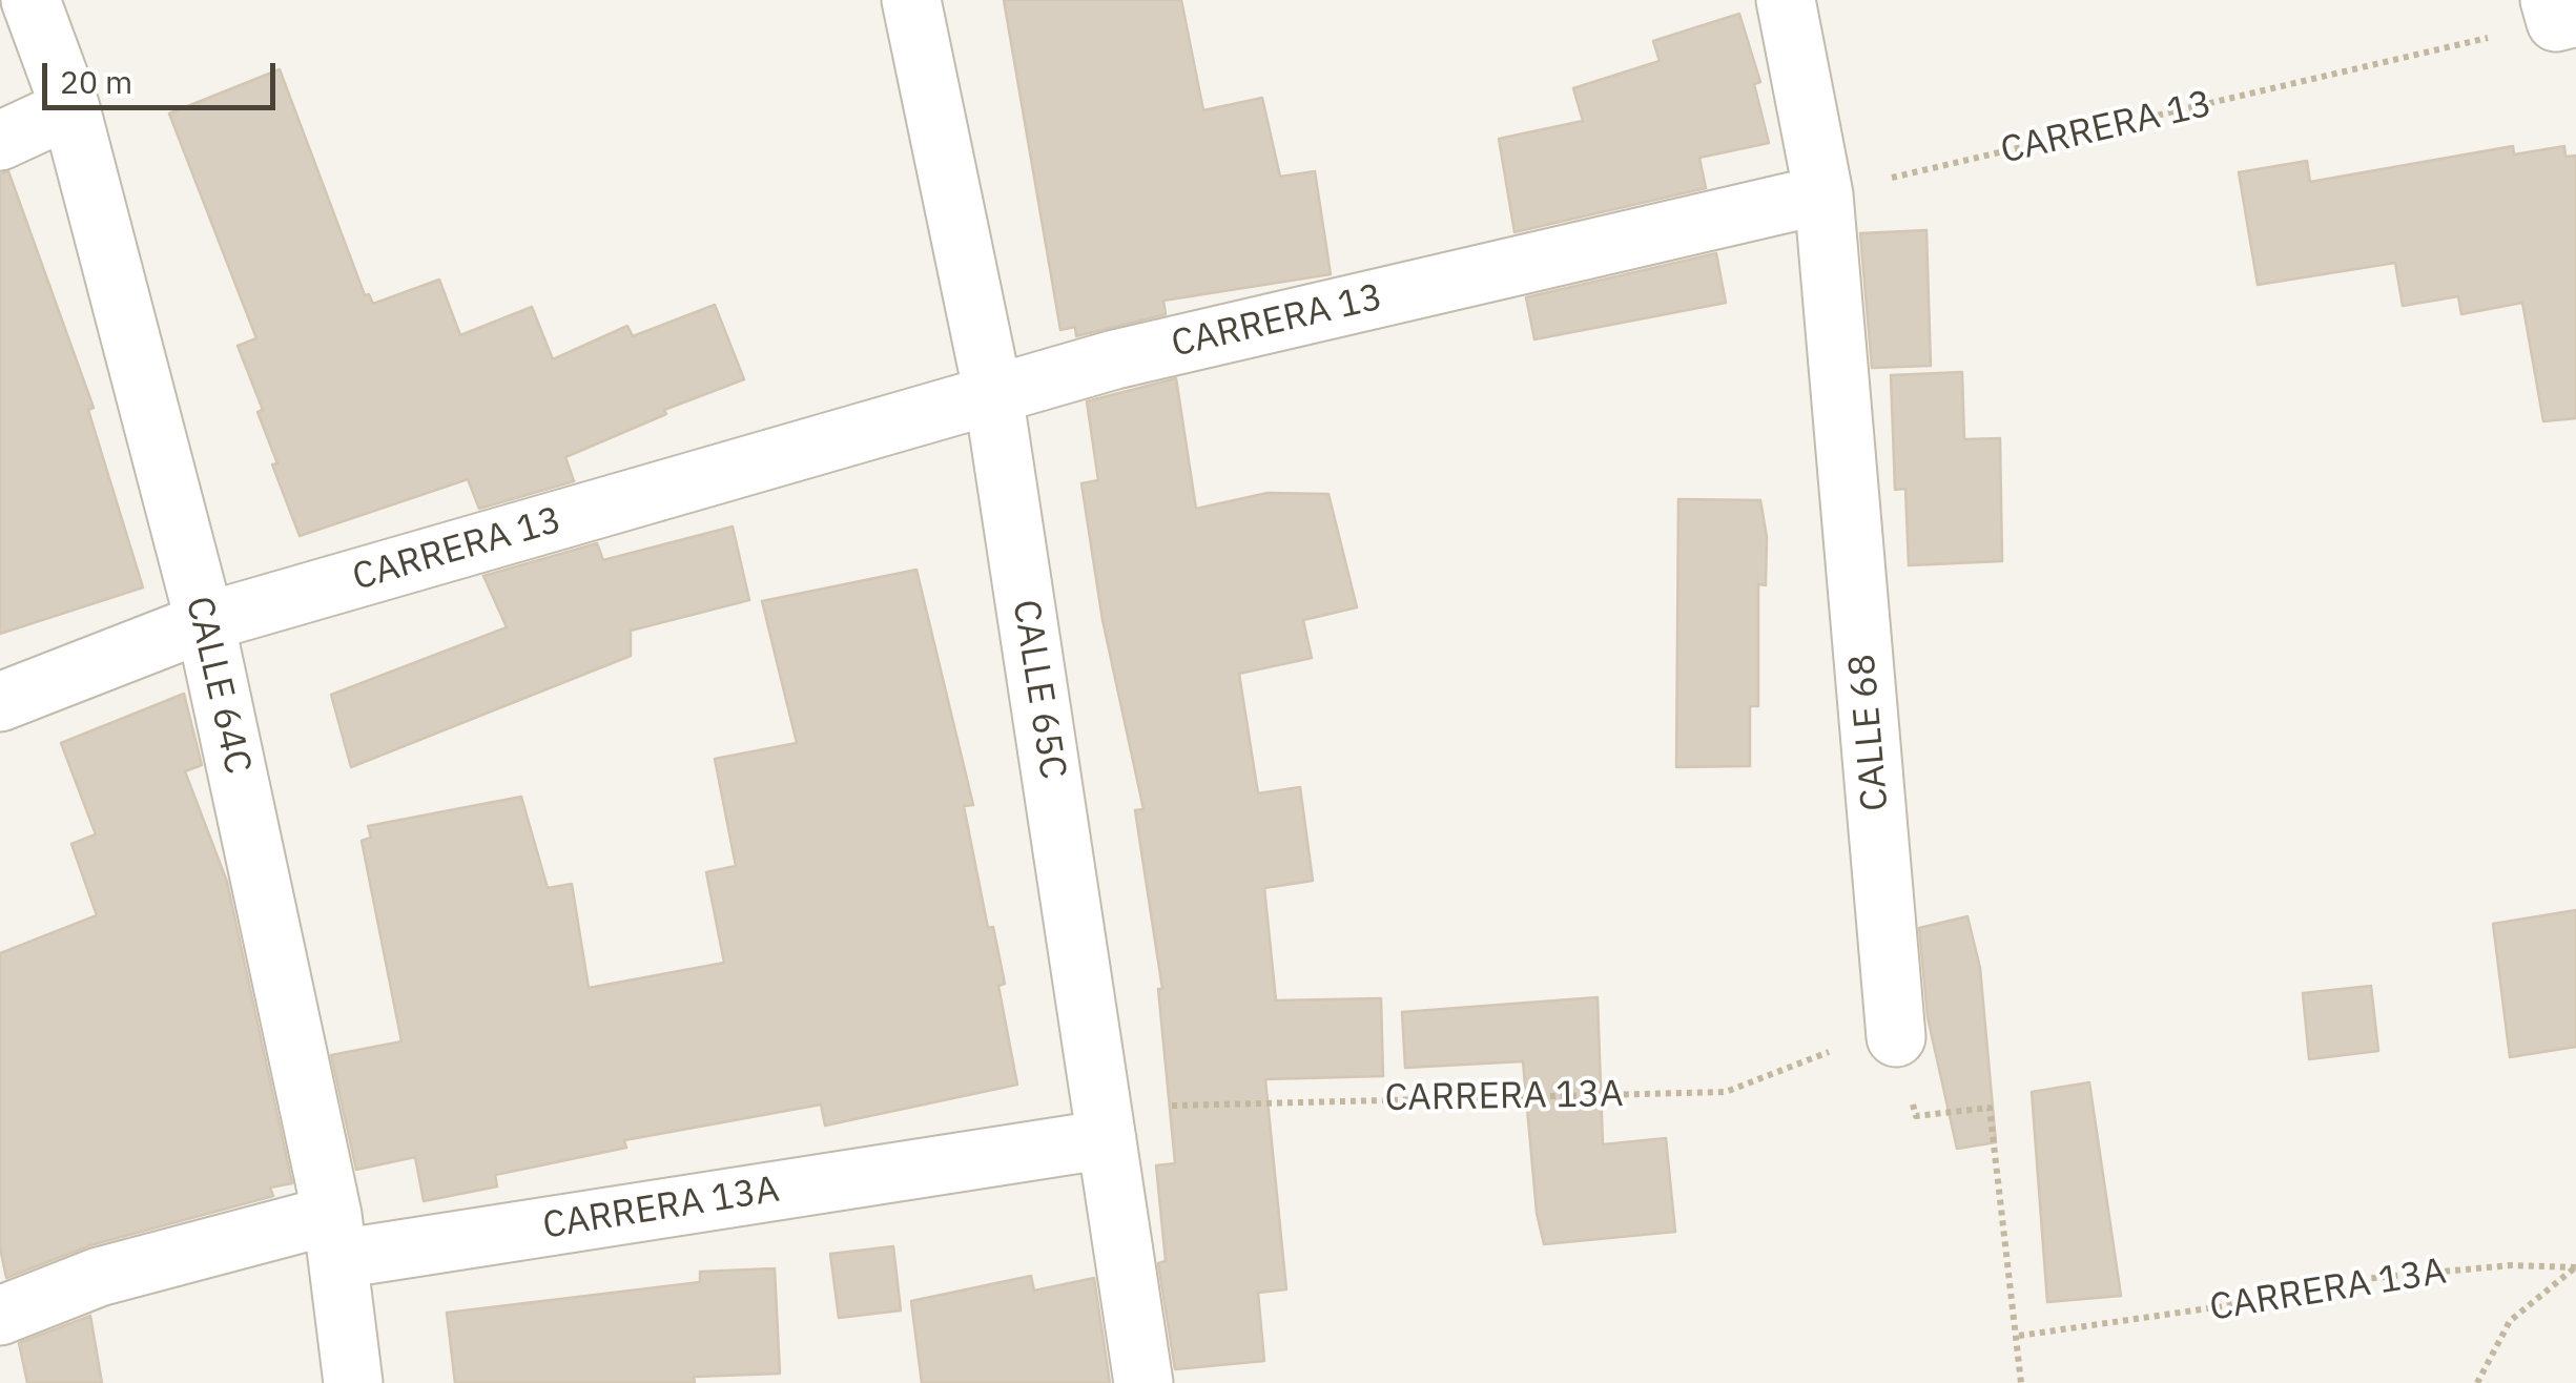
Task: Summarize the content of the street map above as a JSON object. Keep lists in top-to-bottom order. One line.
{"streets":{"street":["CARRERA 13","CALLE 64C","CALLE 65C","CALLE 68","CARRERA 13A"]},"crossings":[["CARRERA 13","CALLE 64C"],["CARRERA 13","CALLE 65C"],["CARRERA 13","CALLE 68"],["CALLE 64C","CARRERA 13A"],["CALLE 65C","CARRERA 13A"],["CALLE 68","CARRERA 13A"]],"scale_bar":"20 m"}
